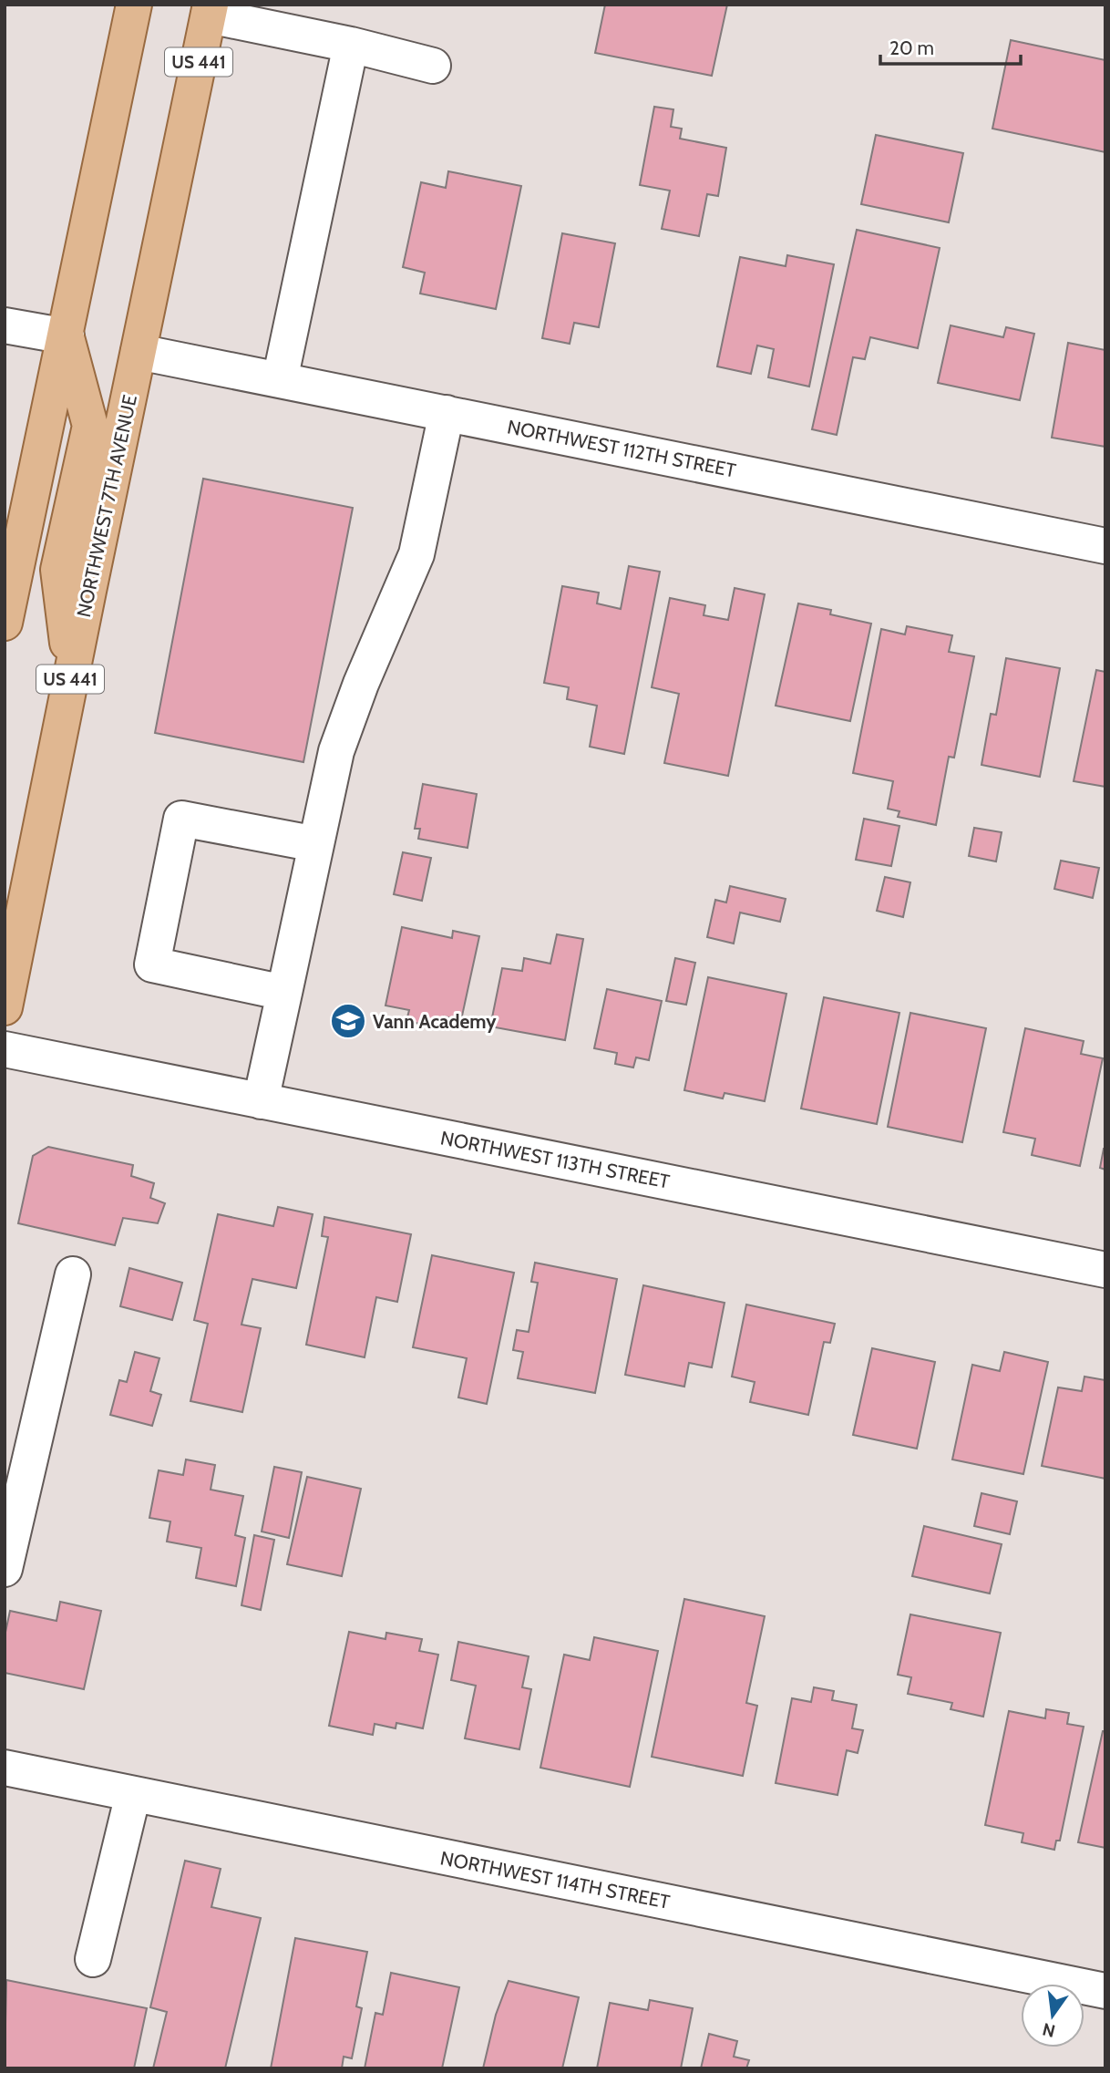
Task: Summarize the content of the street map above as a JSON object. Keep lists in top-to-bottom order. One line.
{"streets":{"main road":["US 441","NORTHWEST 7TH AVENUE"],"street":["NORTHWEST 112TH STREET","NORTHWEST 113TH STREET","NORTHWEST 114TH STREET"]},"crossings":[["NORTHWEST 112TH STREET","NORTHWEST 7TH AVENUE"]],"places":{"school or university":["Vann Academy"]},"scale_bar":"20 m","north":"bottom"}
